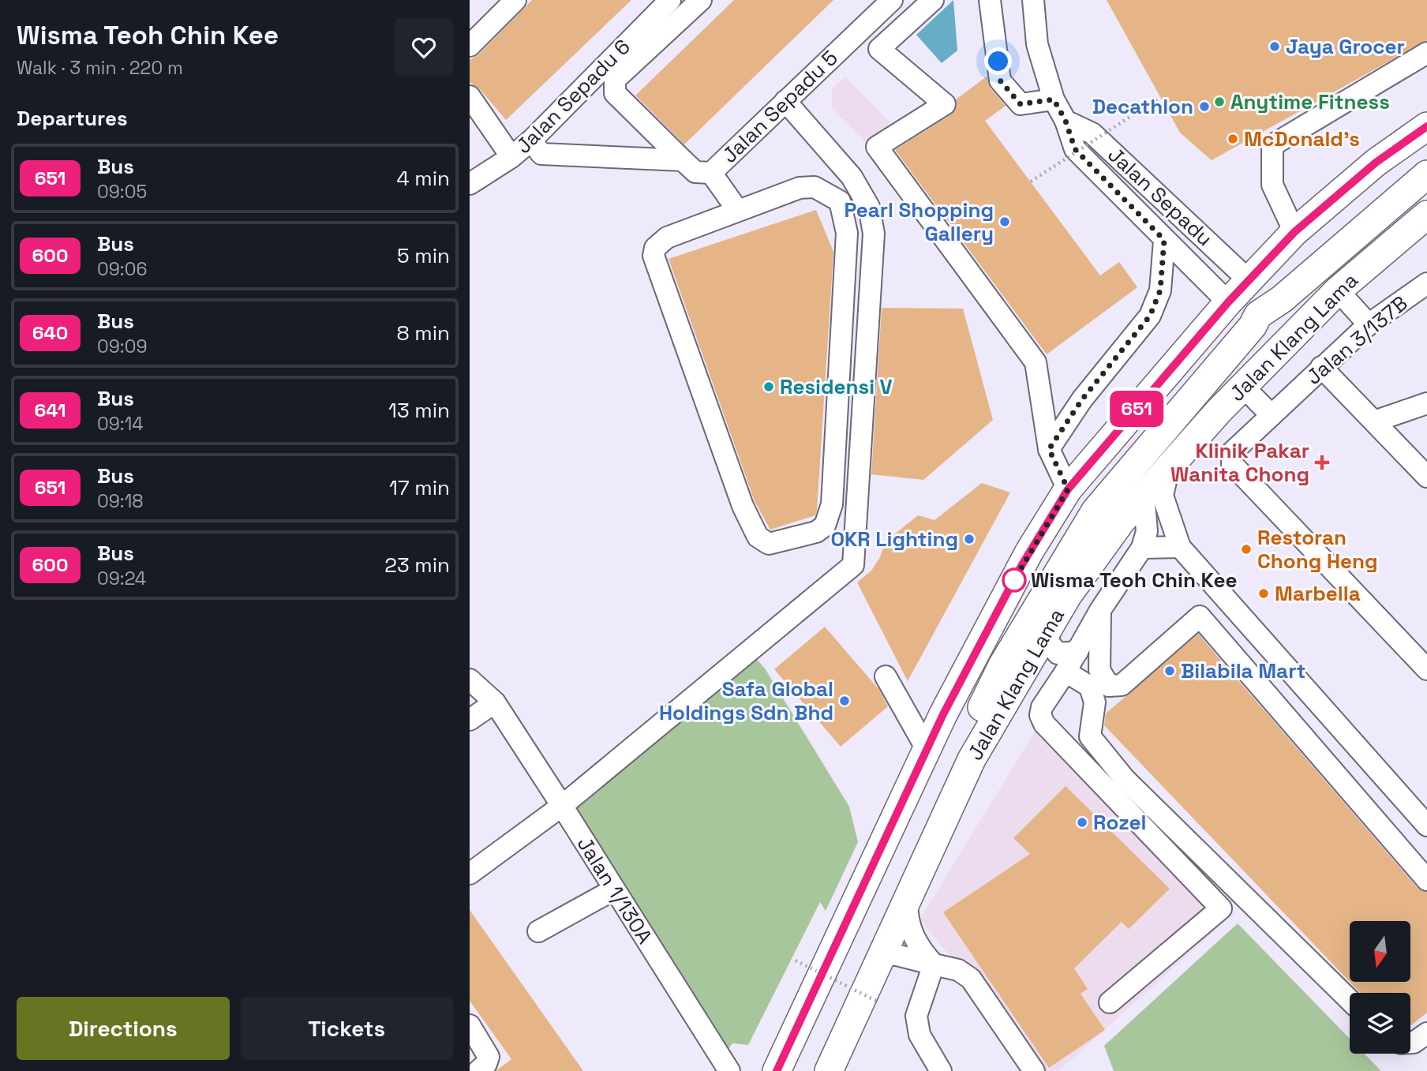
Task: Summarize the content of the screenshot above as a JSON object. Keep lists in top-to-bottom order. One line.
{"streets":{"main road":["Jalan Klang Lama"],"street":["Jalan Sepadu 6","Jalan Sepadu 5","Jalan Sepadu","Jalan 3/137B","Jalan 1/130A"]},"crossings":[["Jalan Sepadu 6","Jalan Sepadu 5"]],"places":{"other":["Jaya Grocer","Anytime Fitness","Decathlon","McDonald's","Pearl Shopping Gallery","Residensi V","OKR Lighting","Restoran Chong Heng","Wisma Teoh Chin Kee","Marbella","Bilabila Mart","Safa Global Holdings Sdn Bhd","Rozel"],"health":["Klinik Pakar Wanita Chong"]},"lines":["bus line 651"],"north":"bottom","page":{"heading":[["Wisma Teoh Chin Kee","Walk · 3 min · 220 m"],"Departures"],"on_map":"651","list":[{"mark":"651","name":"Bus","note":"09:05","value":"4 min"},{"mark":"600","name":"Bus","note":"09:06","value":"5 min"},{"mark":"640","name":"Bus","note":"09:09","value":"8 min"},{"mark":"641","name":"Bus","note":"09:14","value":"13 min"},{"mark":"651","name":"Bus","note":"09:18","value":"17 min"},{"mark":"600","name":"Bus","note":"09:24","value":"23 min"}],"buttons":["Directions","Tickets"]}}
